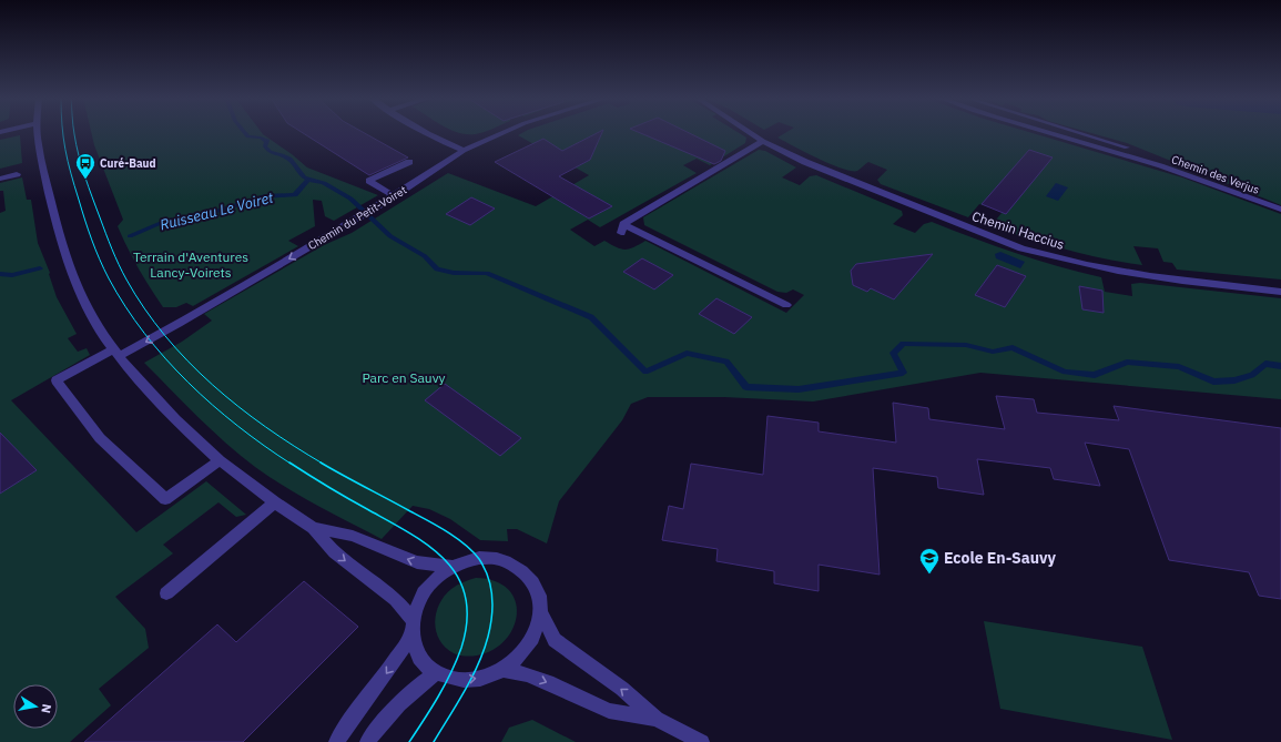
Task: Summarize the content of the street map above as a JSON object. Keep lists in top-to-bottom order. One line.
{"streets":{"street":["Chemin des Verjus","Chemin du Petit-Voiret","Chemin Haccius"]},"one_way":["Chemin du Petit-Voiret"],"water":["Ruisseau Le Voiret"],"parks":["Terrain d'Aventures Lancy-Voirets","Parc en Sauvy"],"places":{"bus stop":["Curé-Baud"],"school or university":["Ecole En-Sauvy"]},"north":"right"}
